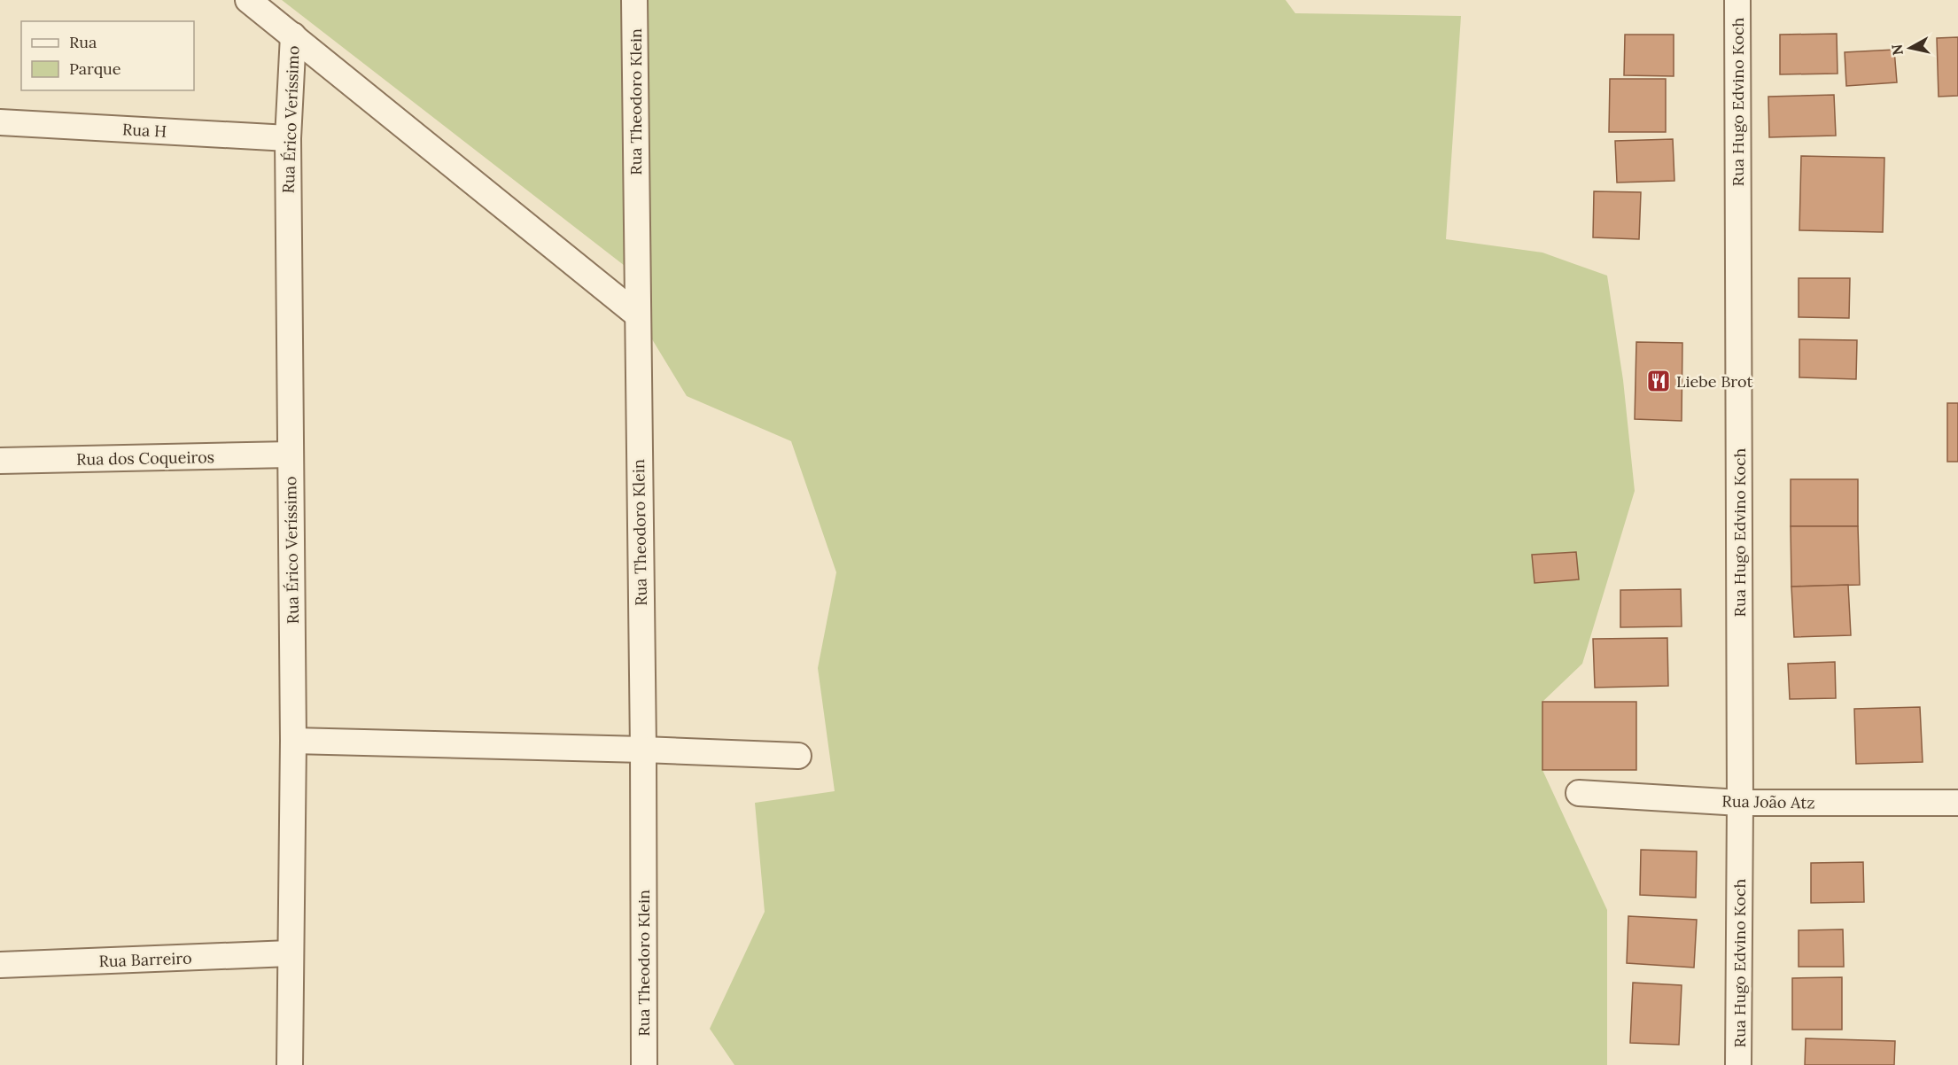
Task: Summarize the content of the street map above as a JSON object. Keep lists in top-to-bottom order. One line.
{"streets":{"street":["Rua Theodoro Klein","Rua Hugo Edvino Koch","Rua Érico Veríssimo","Rua H","Rua dos Coqueiros","Rua João Atz","Rua Barreiro"]},"crossings":[["Rua Hugo Edvino Koch","Rua João Atz"],["Rua Érico Veríssimo","Rua H"],["Rua Érico Veríssimo","Rua dos Coqueiros"],["Rua Érico Veríssimo","Rua Barreiro"]],"places":{"restaurant":["Liebe Brot"]},"legend":["Rua","Parque"],"north":"left"}
